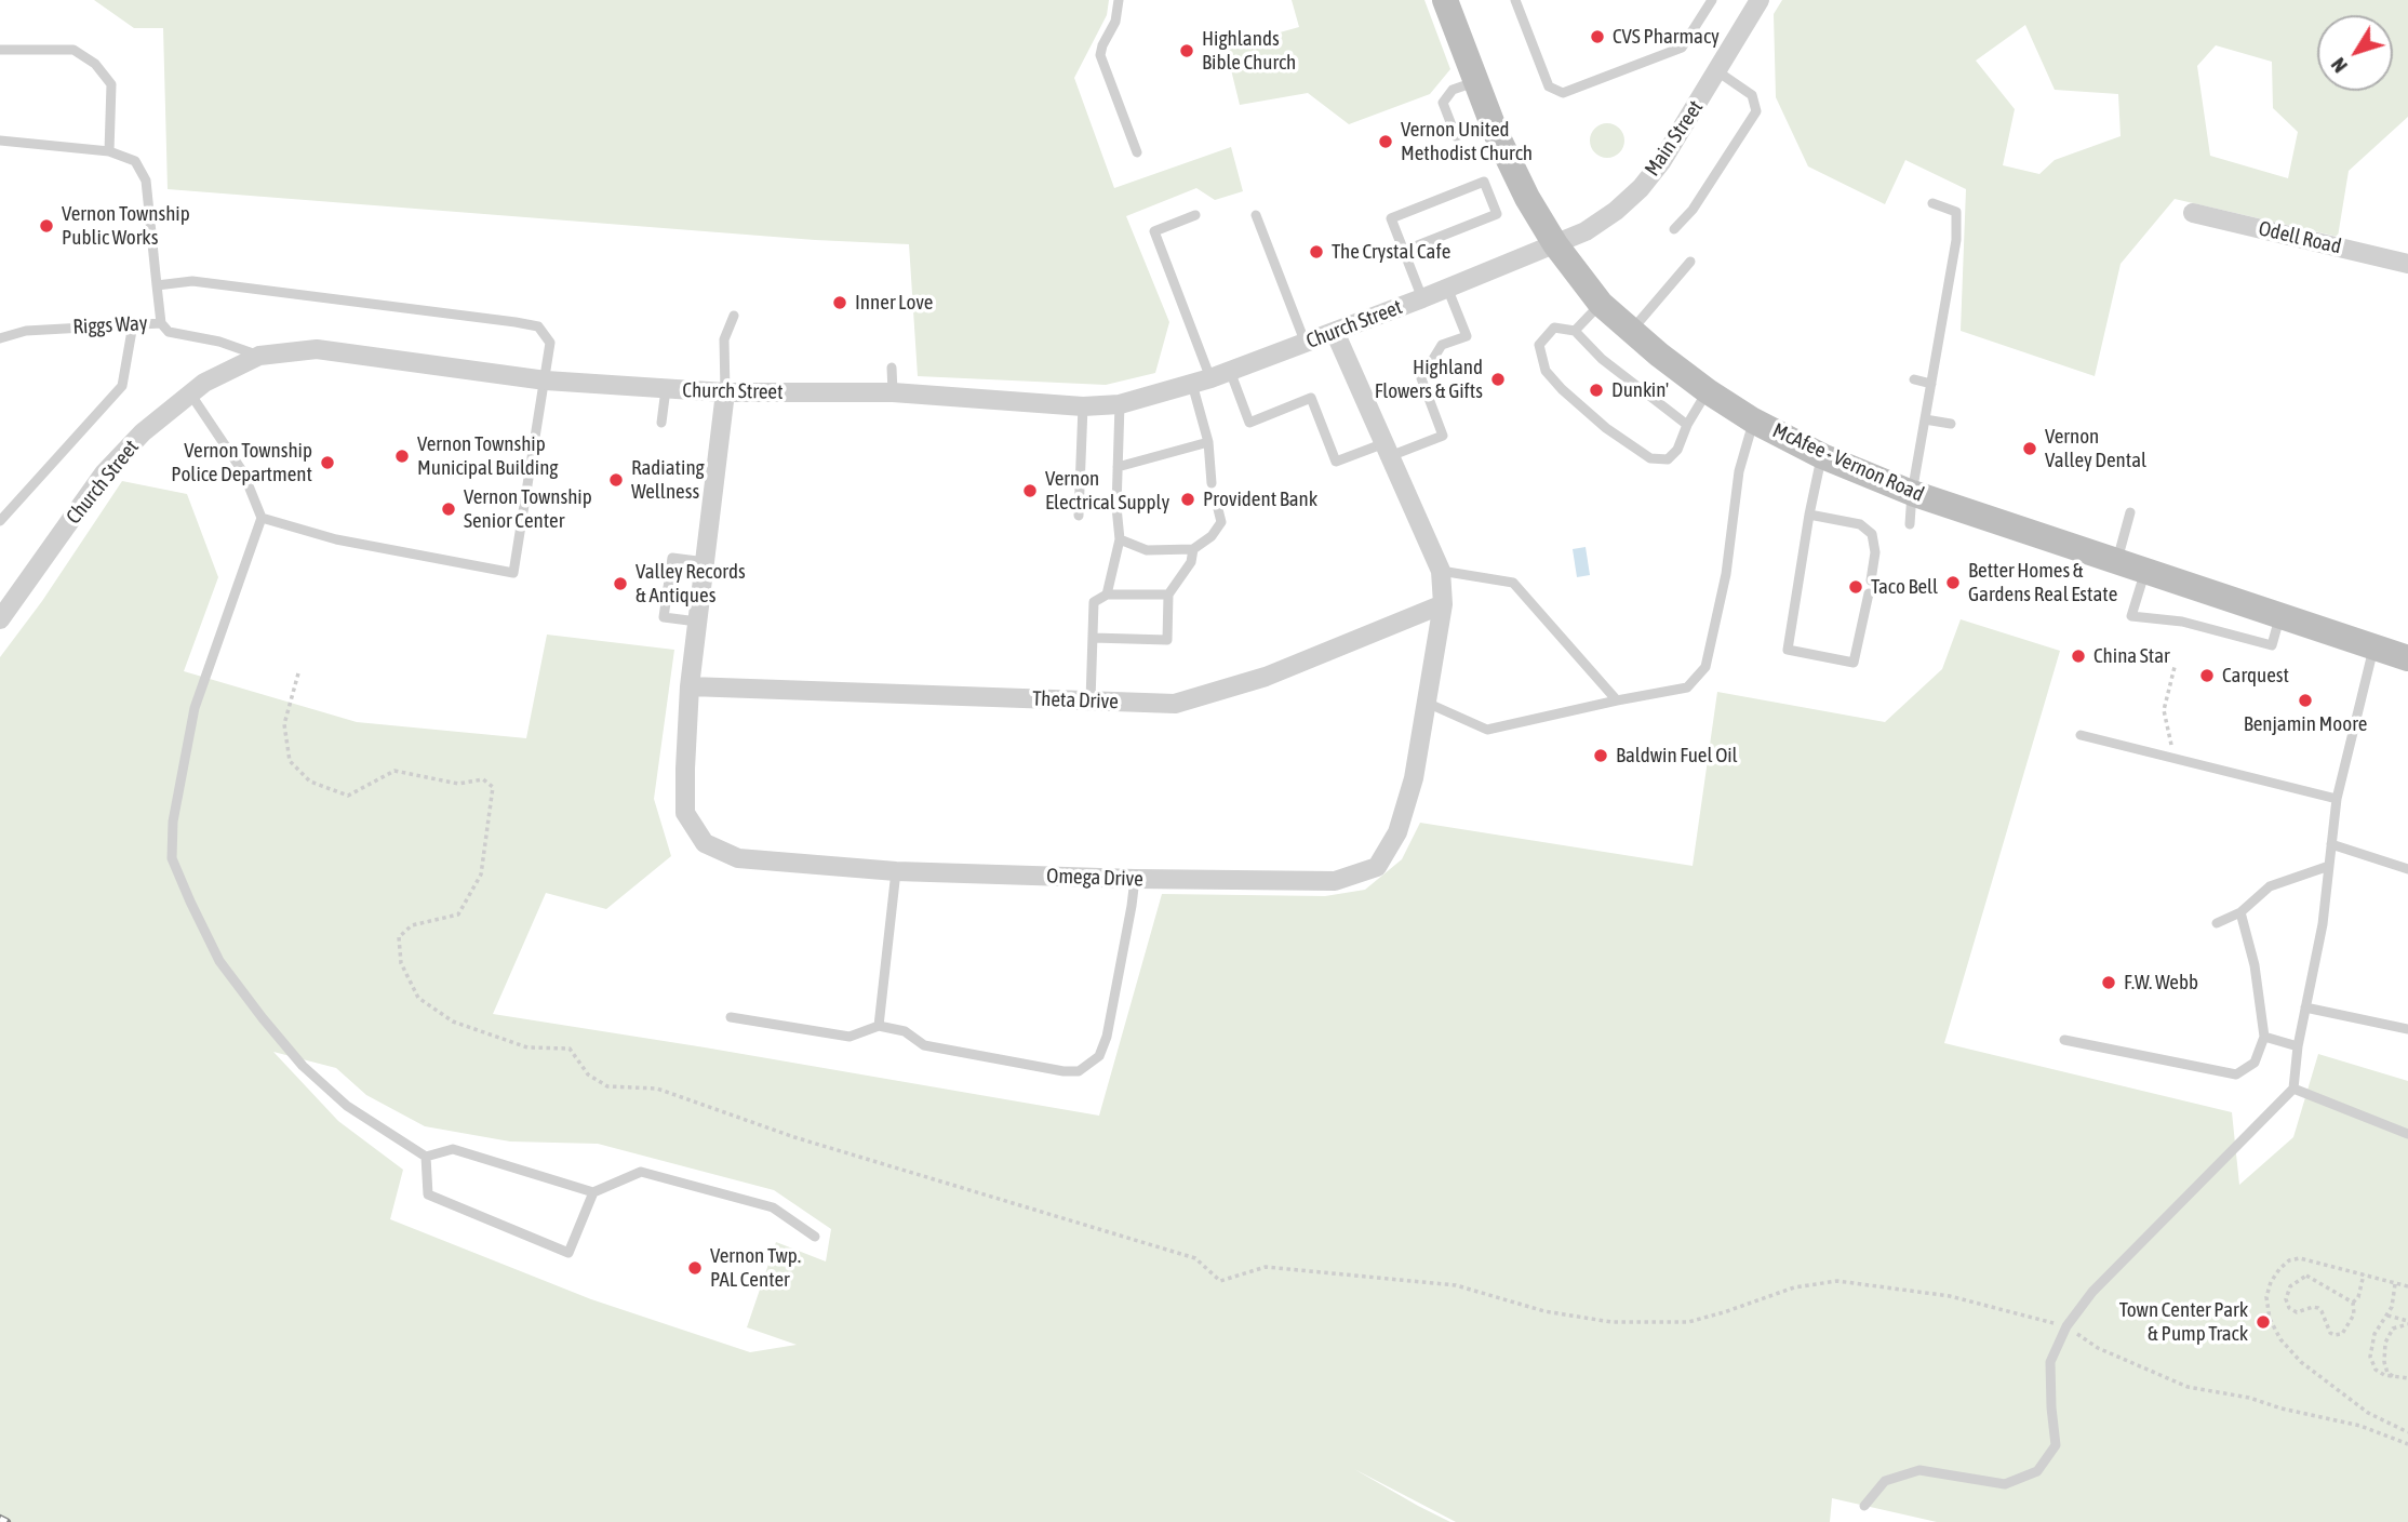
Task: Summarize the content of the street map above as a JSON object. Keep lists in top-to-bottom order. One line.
{"streets":{"main road":["McAfee - Vernon Road"],"street":["Main Street","Odell Road","Church Street","Theta Drive","Omega Drive"],"lane":["Riggs Way"]},"crossings":[["Main Street","Church Street"],["Main Street","McAfee - Vernon Road"],["Church Street","Riggs Way"],["Church Street","McAfee - Vernon Road"],["Church Street","Omega Drive"],["Theta Drive","Omega Drive"]],"places":["CVS Pharmacy","Highlands Bible Church","Vernon United Methodist Church","Vernon Township Public Works","The Crystal Cafe","Inner Love","Highland Flowers & Gifts","Dunkin'","Vernon Valley Dental","Vernon Township Municipal Building","Vernon Township Police Department","Radiating Wellness","Vernon Electrical Supply","Provident Bank","Vernon Township Senior Center","Better Homes & Gardens Real Estate","Valley Records & Antiques","Taco Bell","China Star","Carquest","Benjamin Moore","Baldwin Fuel Oil","F.W. Webb","Vernon Twp. PAL Center","Town Center Park & Pump Track"],"north":"bottom left"}
